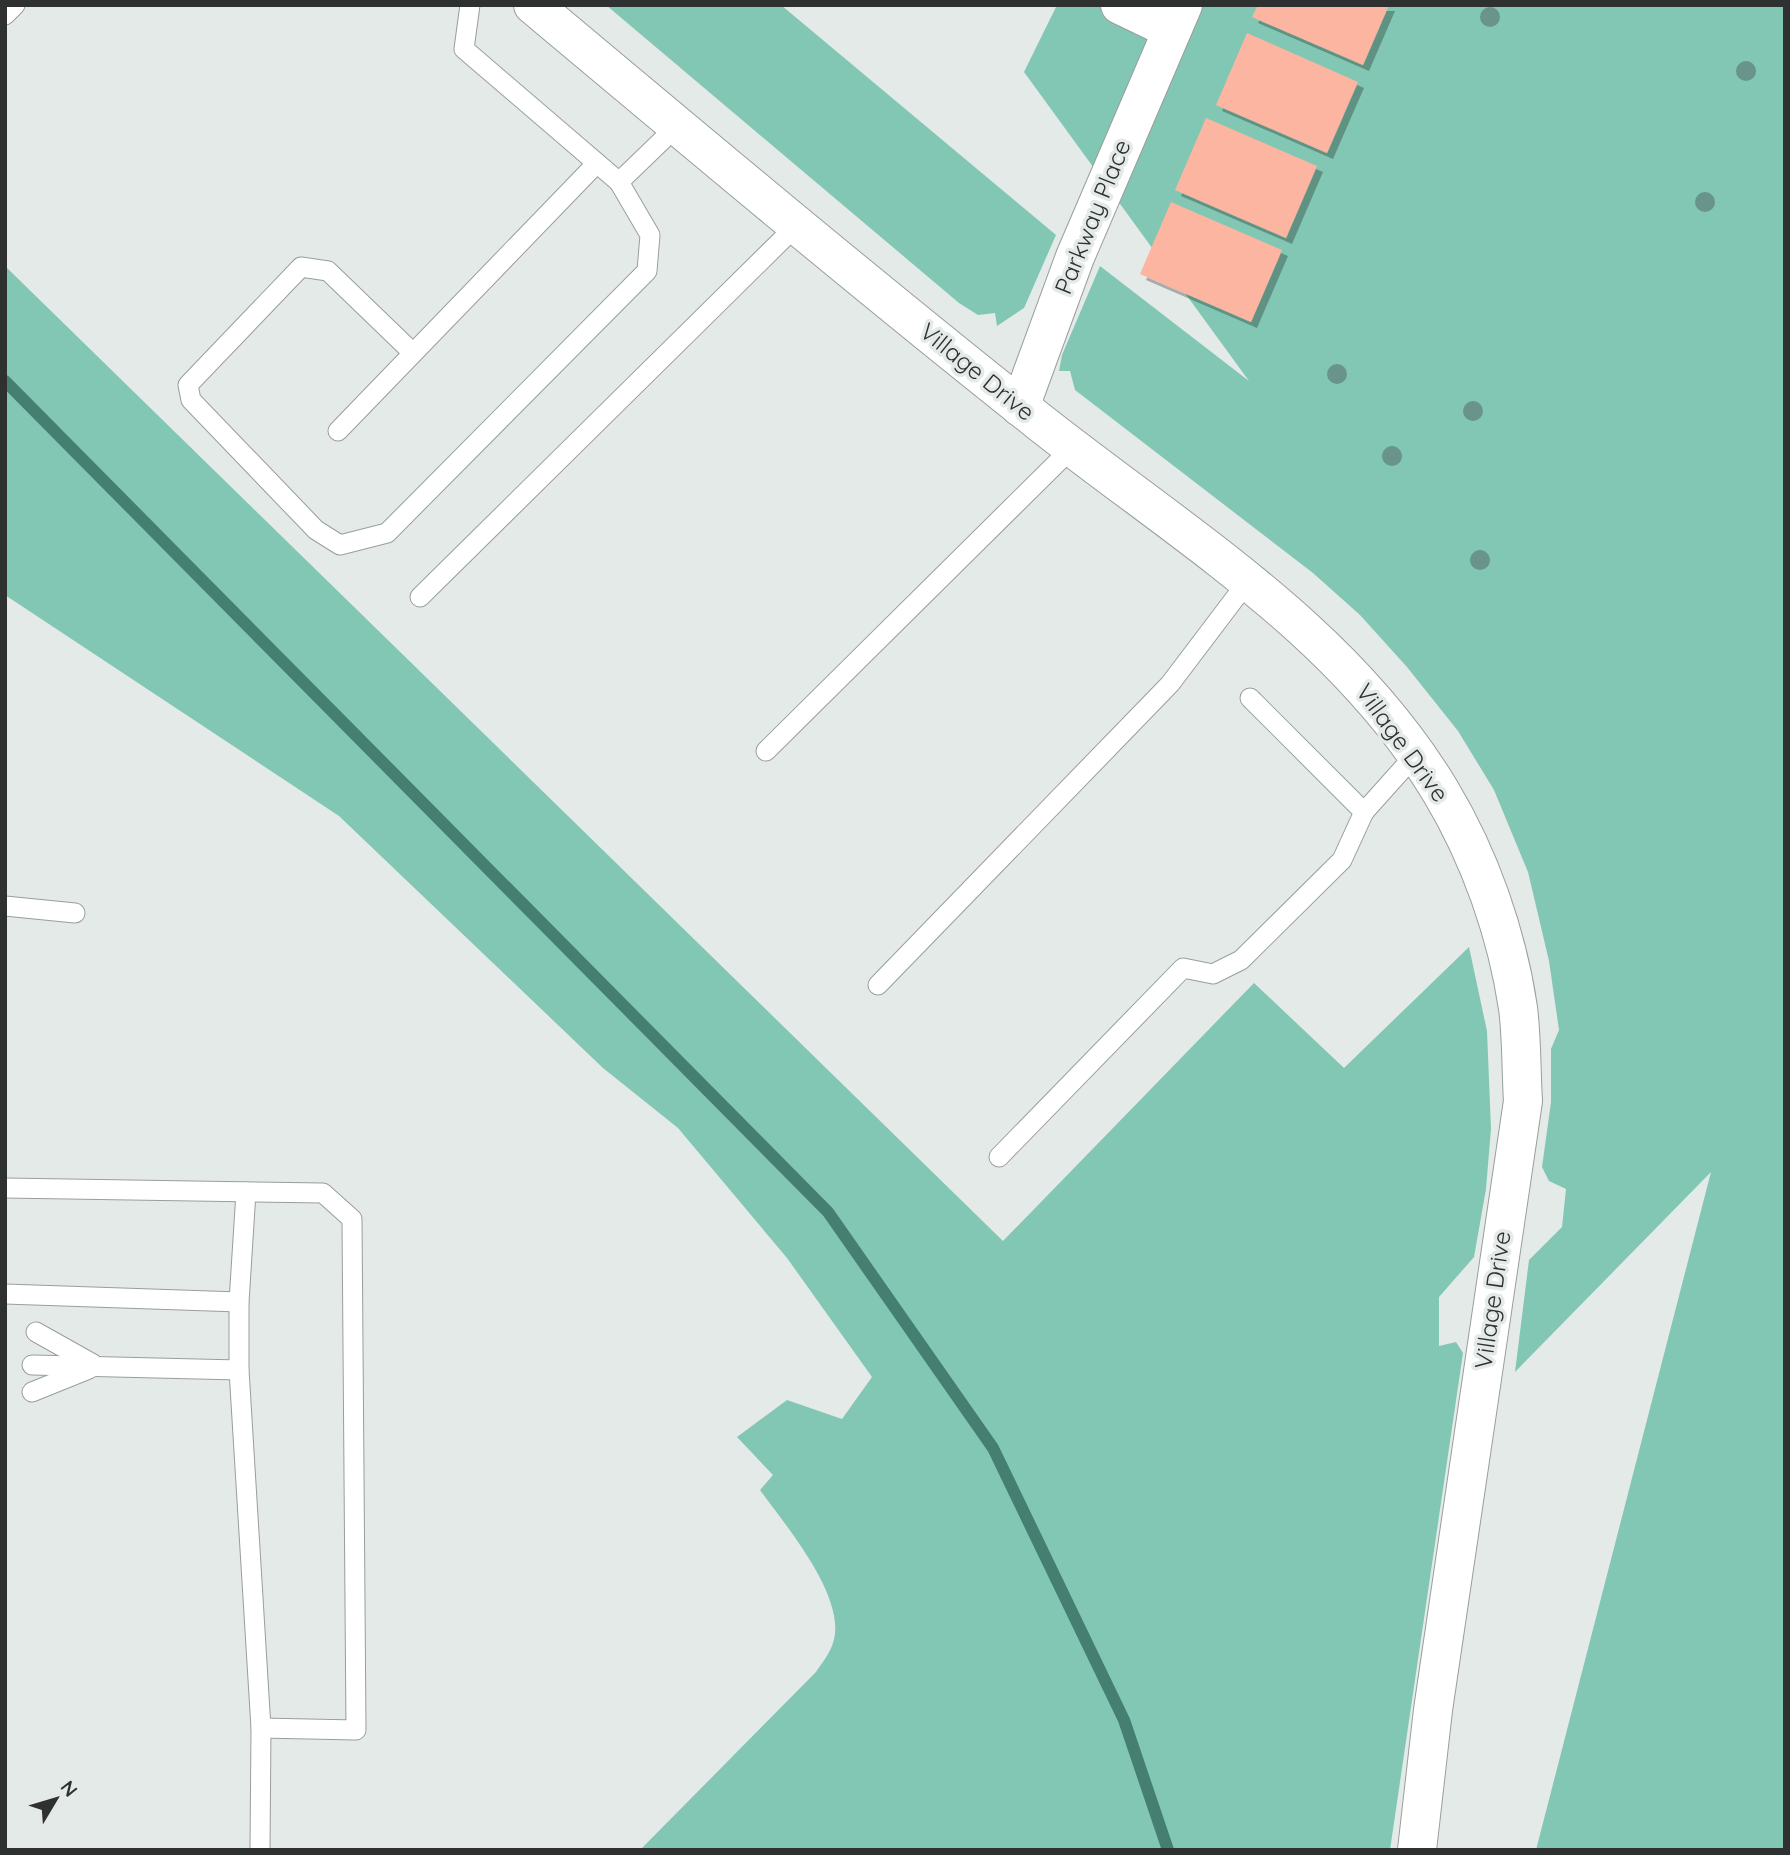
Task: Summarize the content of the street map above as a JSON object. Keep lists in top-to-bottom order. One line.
{"streets":{"street":["Parkway Place","Village Drive"]},"crossings":[["Parkway Place","Village Drive"]],"north":"top right"}
